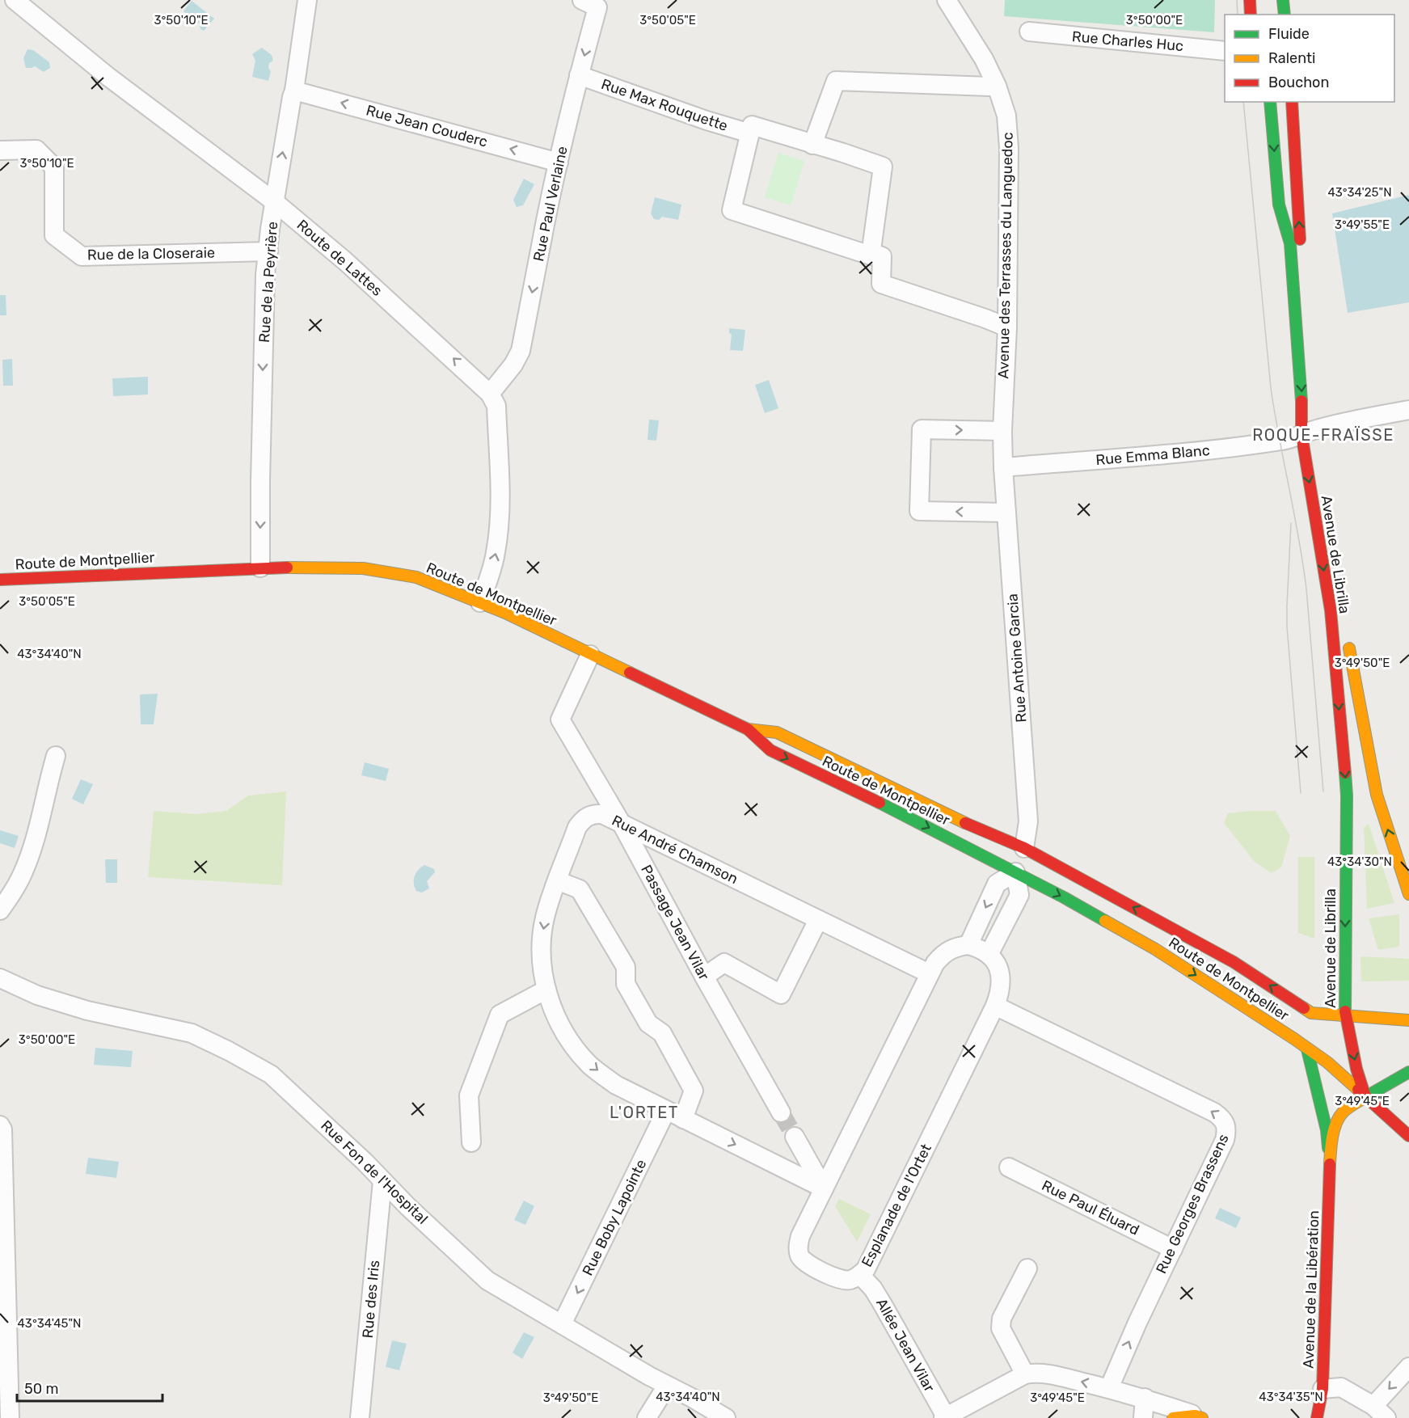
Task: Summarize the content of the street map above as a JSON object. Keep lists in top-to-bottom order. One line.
{"streets":{"main road":["Avenue de Librilla","Route de Montpellier","Avenue de la Libération"],"street":["Rue Charles Huc","Rue Max Rouquette","Rue Jean Couderc","Rue Paul Verlaine","Rue de la Closeraie","Avenue des Terrasses du Languedoc","Route de Lattes","Rue de la Peyrière","Rue Emma Blanc","Rue Antoine Garcia","Rue André Chamson","Passage Jean Vilar","Rue Fon de l'Hospital","Rue Georges Brassens","Esplanade de l'Ortet","Rue Paul Éluard","Rue Boby Lapointe","Rue des Iris","Allée Jean Vilar"]},"crossings":[["Rue Max Rouquette","Rue Paul Verlaine"],["Rue Jean Couderc","Rue Paul Verlaine"],["Rue Jean Couderc","Rue de la Peyrière"],["Rue Paul Verlaine","Route de Lattes"],["Rue de la Closeraie","Rue de la Peyrière"],["Avenue des Terrasses du Languedoc","Rue Emma Blanc"],["Avenue des Terrasses du Languedoc","Rue Antoine Garcia"],["Route de Lattes","Rue de la Peyrière"],["Rue de la Peyrière","Route de Montpellier"],["Rue Emma Blanc","Avenue de Librilla"],["Rue Emma Blanc","Rue Antoine Garcia"],["Avenue de Librilla","Route de Montpellier"],["Avenue de Librilla","Avenue de la Libération"],["Route de Montpellier","Rue Antoine Garcia"],["Route de Montpellier","Passage Jean Vilar"],["Route de Montpellier","Avenue de la Libération"],["Rue André Chamson","Passage Jean Vilar"],["Rue André Chamson","Esplanade de l'Ortet"],["Rue André Chamson","Rue Boby Lapointe"],["Rue Fon de l'Hospital","Rue Boby Lapointe"],["Rue Fon de l'Hospital","Rue des Iris"],["Rue Georges Brassens","Esplanade de l'Ortet"],["Rue Georges Brassens","Rue Paul Éluard"],["Esplanade de l'Ortet","Allée Jean Vilar"]],"one_way":["Rue Jean Couderc","Rue Paul Verlaine","Route de Lattes","Rue Boby Lapointe"],"districts":["ROQUE-FRAÏSSE","L'ORTET"],"legend":["Fluide","Ralenti","Bouchon"],"scale_bar":"50 m","coordinates":["3°50'10\"E","3°50'05\"E","3°50'00\"E","43°34'25\"N","3°49'55\"E","43°34'40\"N","3°49'50\"E","43°34'30\"N","3°49'45\"E","43°34'45\"N","43°34'35\"N"]}
